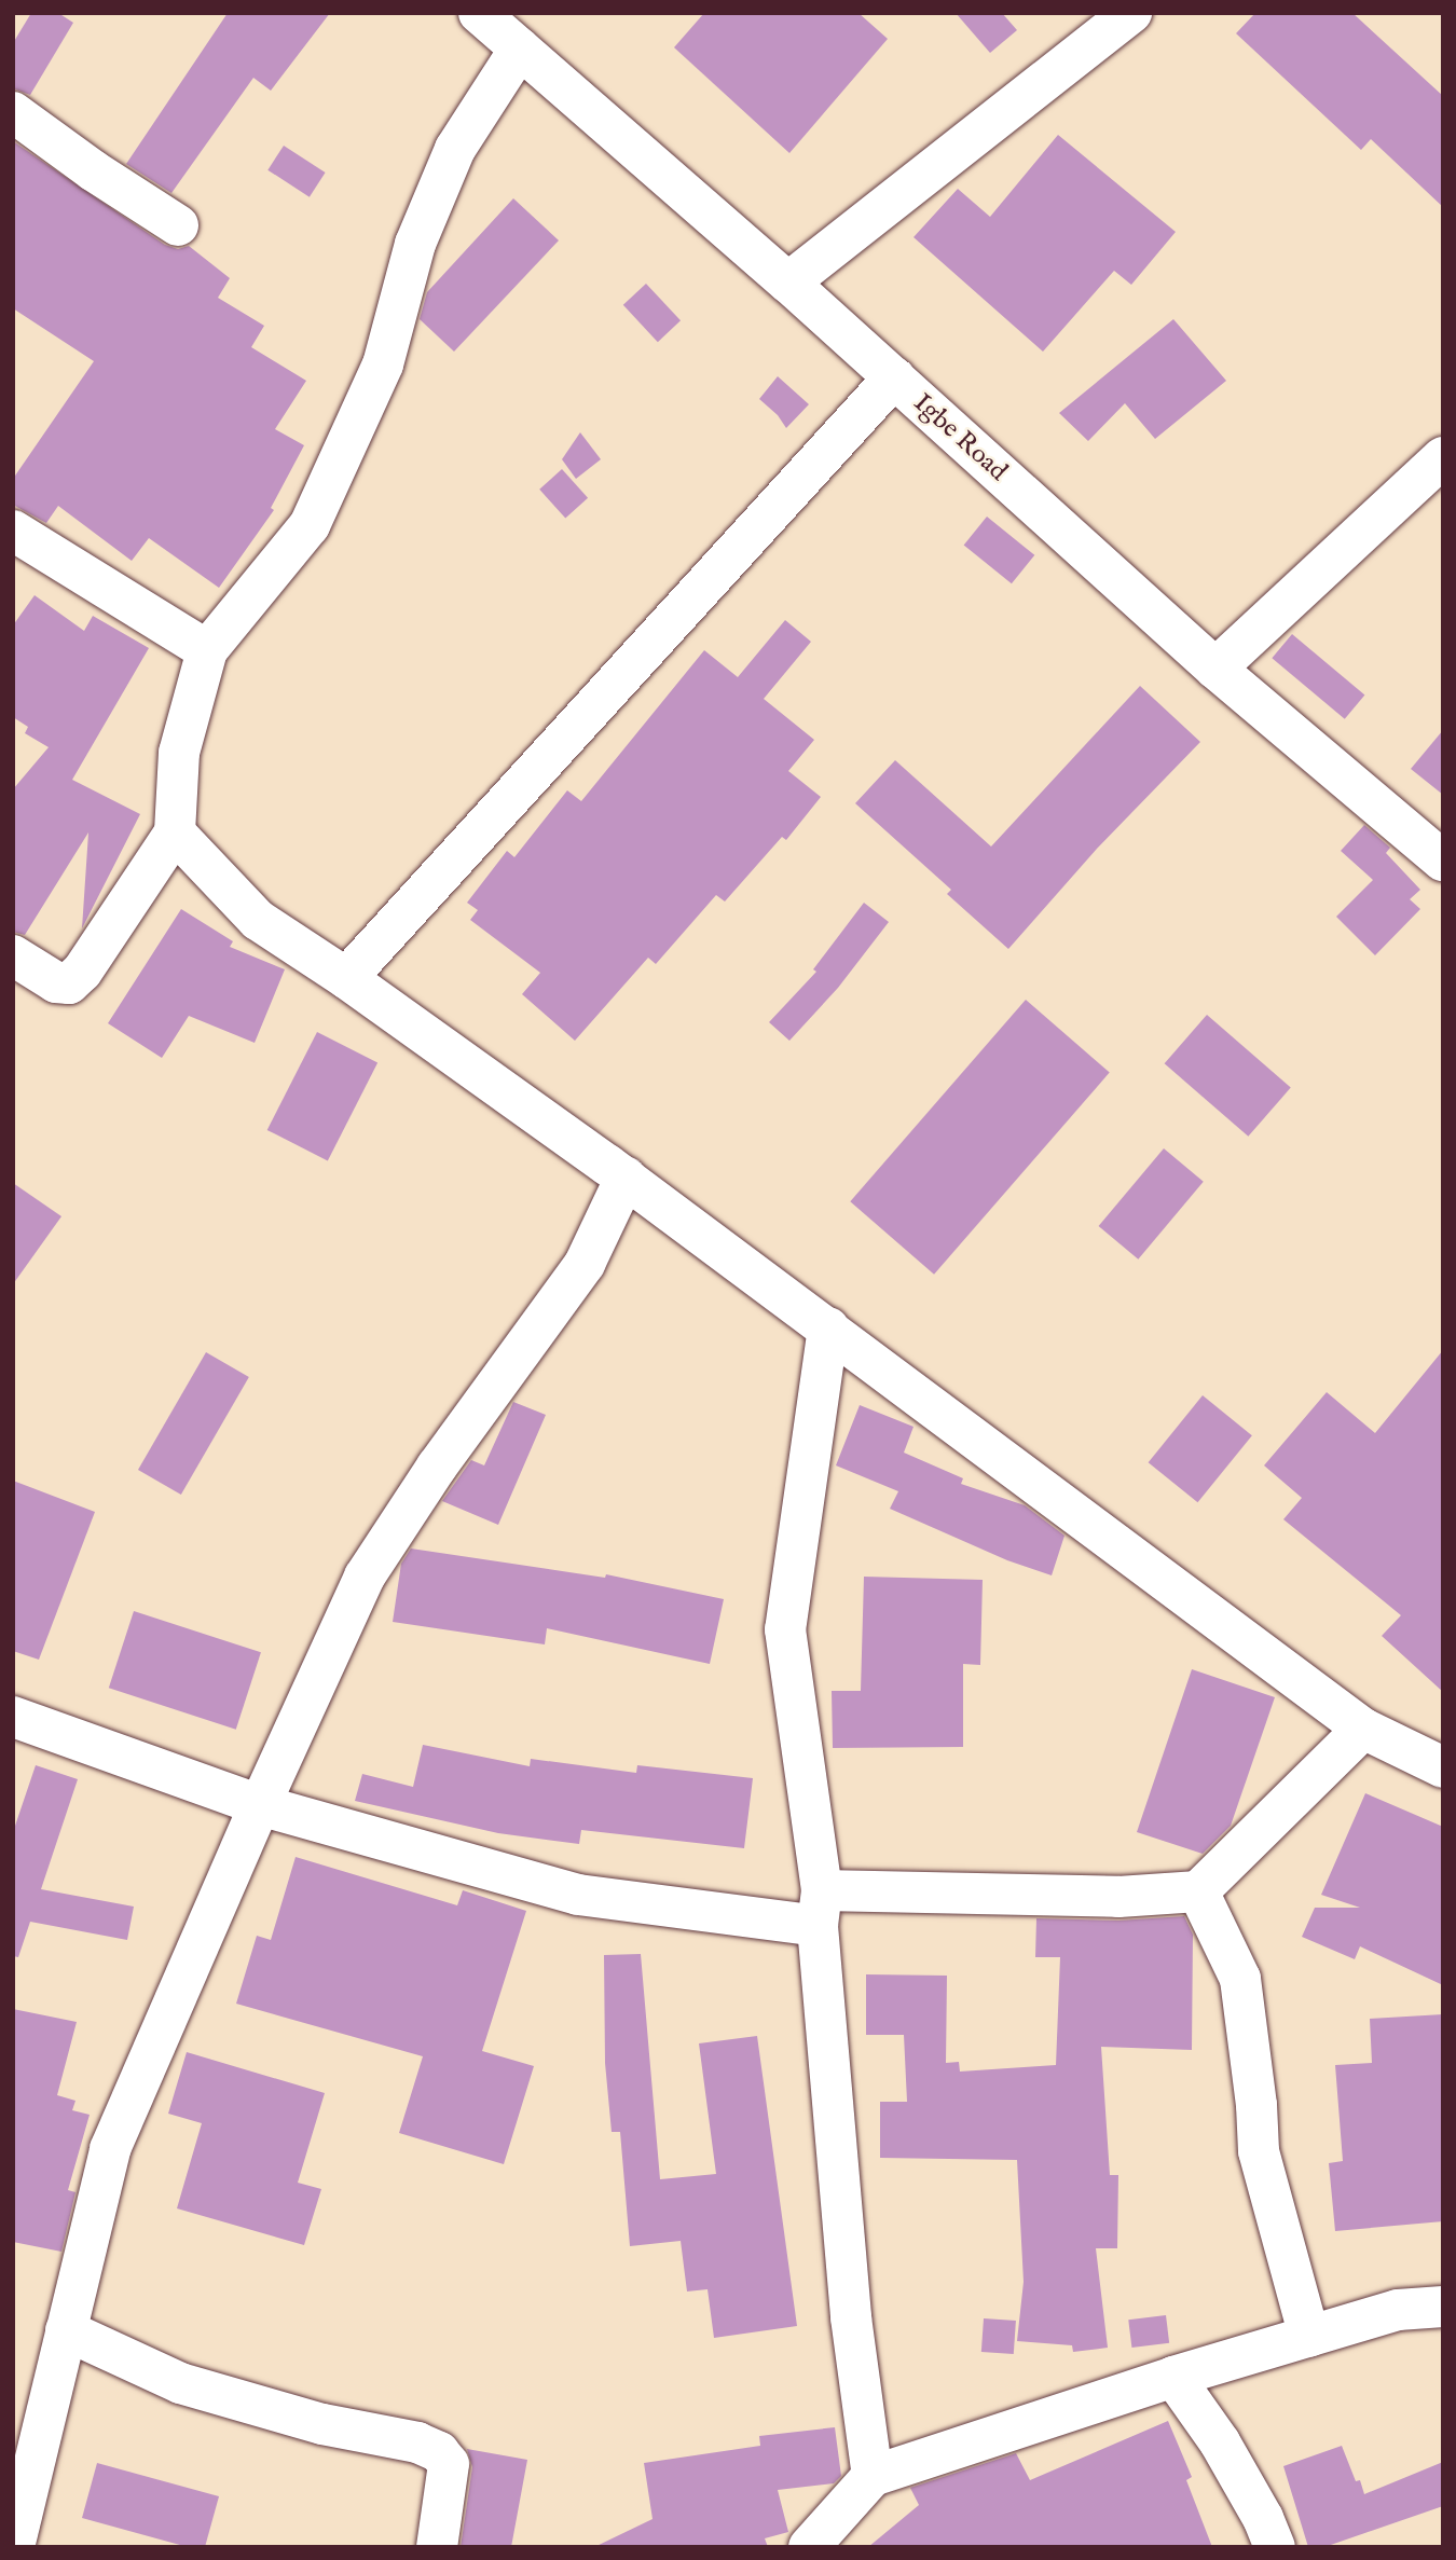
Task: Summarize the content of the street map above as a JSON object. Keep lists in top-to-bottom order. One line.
{"streets":{"street":["Igbe Road"]}}
